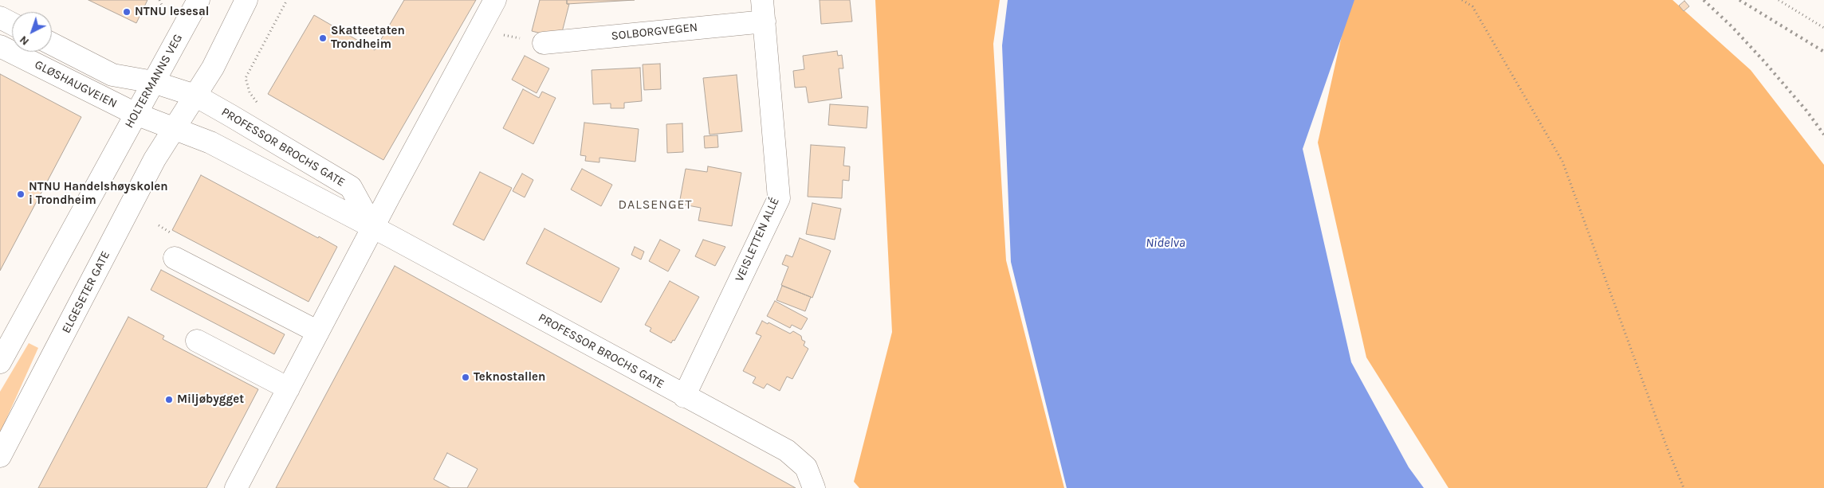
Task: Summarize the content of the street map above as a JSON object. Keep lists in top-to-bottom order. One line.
{"streets":{"street":["SOLBORGVEGEN","HOLTERMANNS VEG","GLØSHAUGVEIEN","PROFESSOR BROCHS GATE","VEISLETTEN ALLÉ","ELGESETER GATE"]},"crossings":[["SOLBORGVEGEN","VEISLETTEN ALLÉ"],["HOLTERMANNS VEG","GLØSHAUGVEIEN"],["GLØSHAUGVEIEN","PROFESSOR BROCHS GATE"],["GLØSHAUGVEIEN","ELGESETER GATE"],["PROFESSOR BROCHS GATE","VEISLETTEN ALLÉ"],["PROFESSOR BROCHS GATE","ELGESETER GATE"]],"districts":["DALSENGET"],"water":["Nidelva"],"places":["NTNU lesesal","Skatteetaten Trondheim","NTNU Handelshøyskolen i Trondheim","Teknostallen","Miljøbygget"],"north":"bottom left"}
